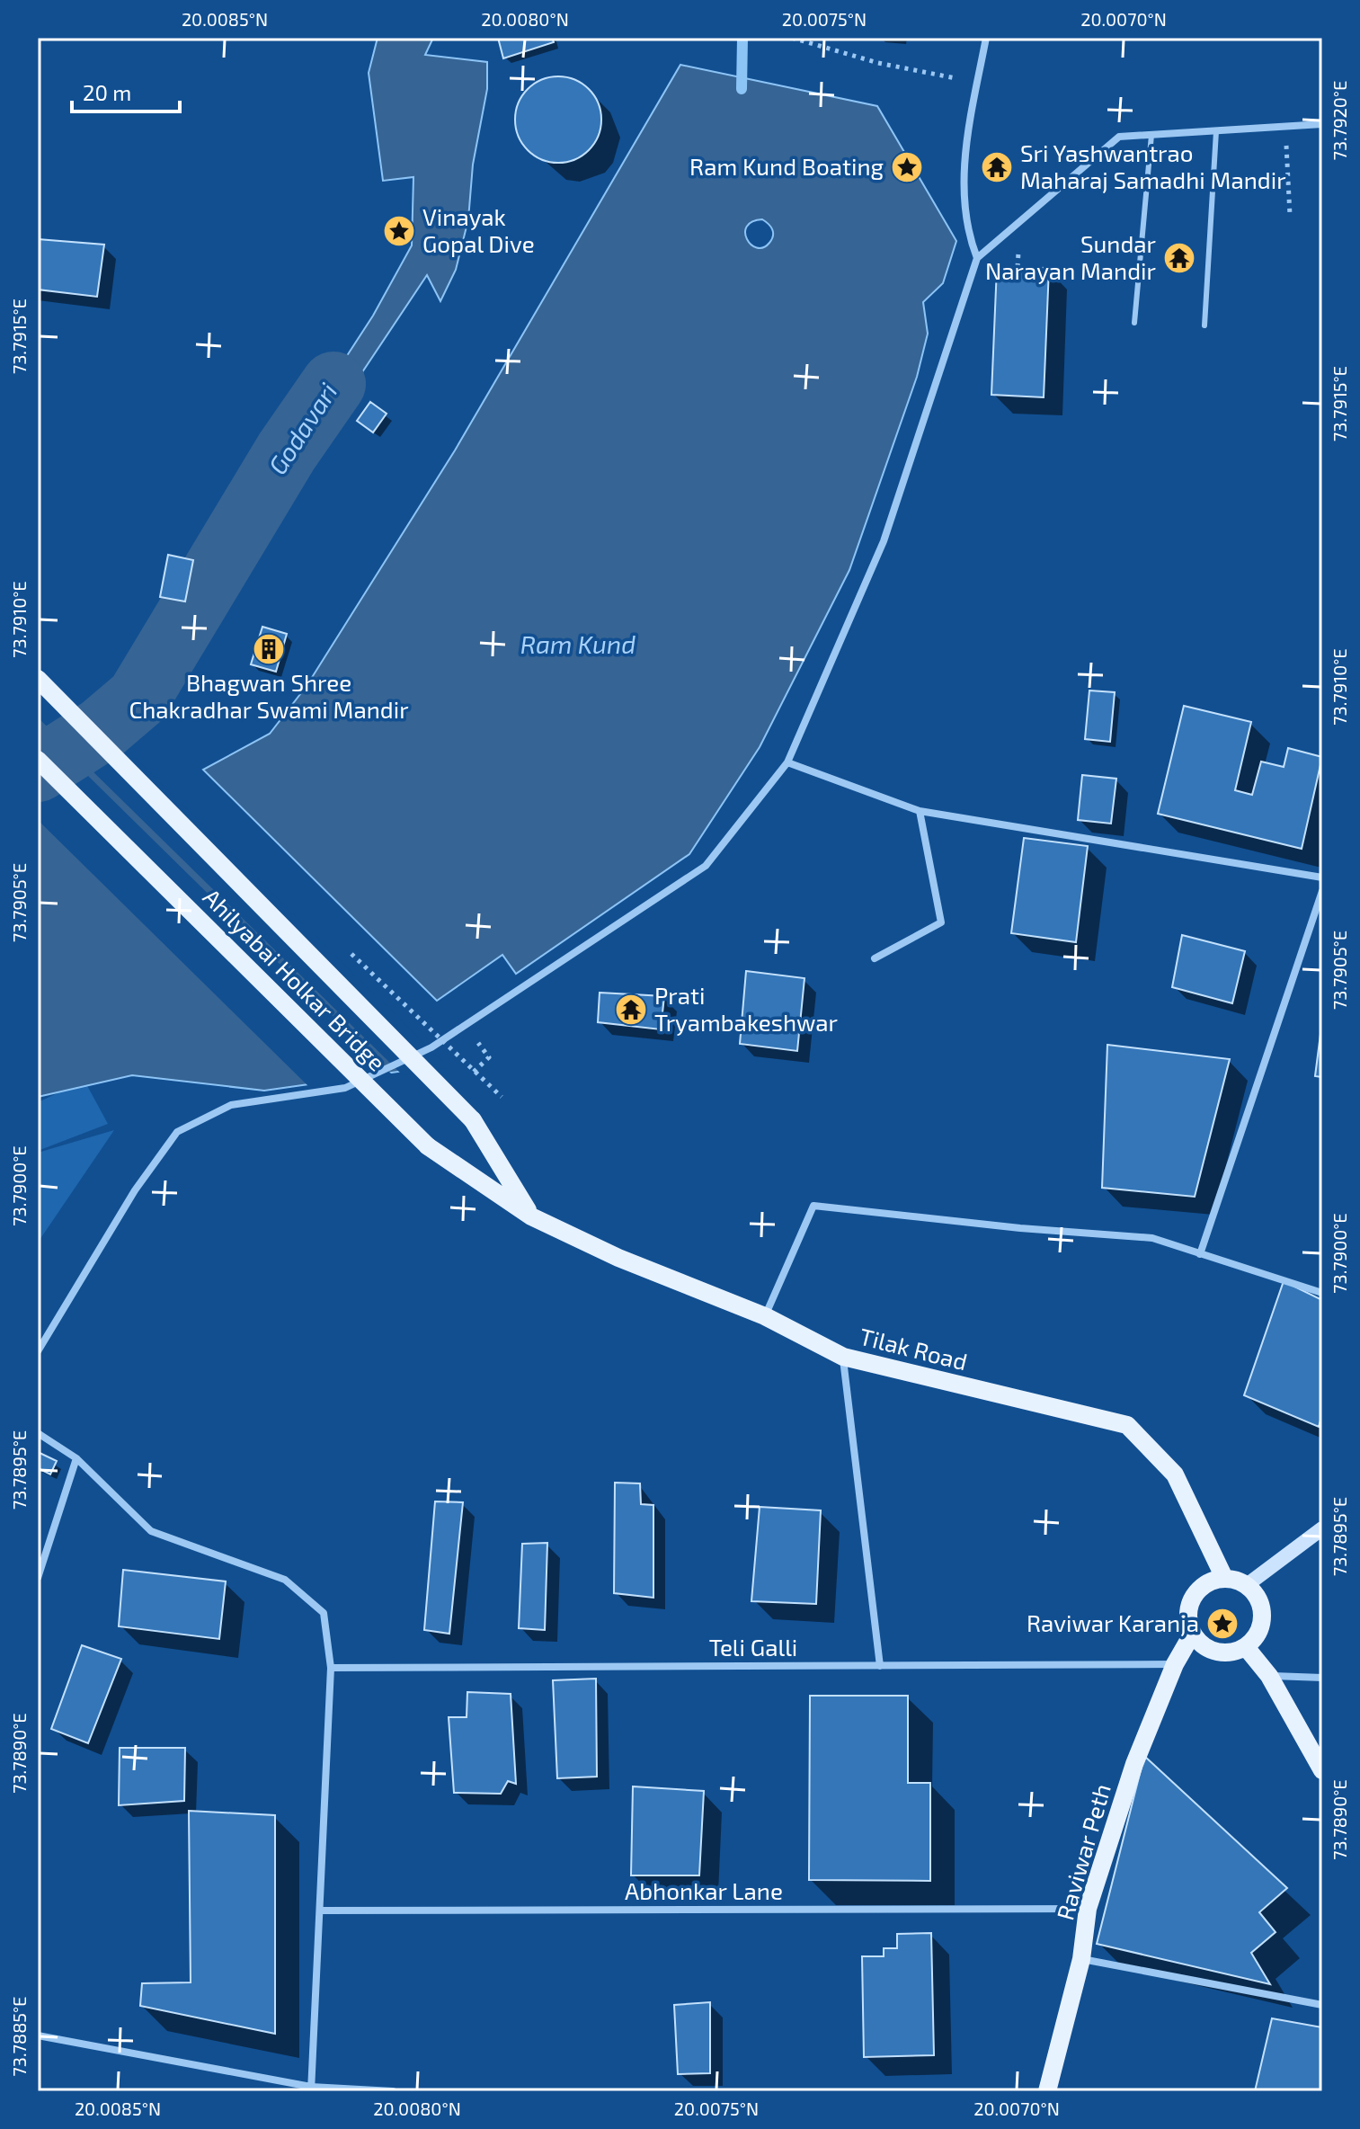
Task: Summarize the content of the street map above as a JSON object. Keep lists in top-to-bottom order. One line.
{"streets":{"main road":["Ahilyabai Holkar Bridge","Tilak Road","Raviwar Peth"],"street":["Teli Galli","Abhonkar Lane"]},"crossings":[["Ahilyabai Holkar Bridge","Tilak Road"],["Tilak Road","Raviwar Peth"],["Teli Galli","Raviwar Peth"],["Raviwar Peth","Abhonkar Lane"]],"water":["Godavari","Ram Kund"],"places":{"place":["Ram Kund Boating","Vinayak Gopal Dive","Raviwar Karanja"],"temple":["Sri Yashwantrao Maharaj Samadhi Mandir","Sundar Narayan Mandir","Prati Tryambakeshwar"],"building":["Bhagwan Shree Chakradhar Swami Mandir"]},"scale_bar":"20 m","coordinates":["20.0085°N","20.0080°N","20.0075°N","20.0070°N","73.7920°E","73.7915°E","73.7910°E","73.7905°E","73.7900°E","73.7895°E","73.7890°E","73.7885°E"]}
